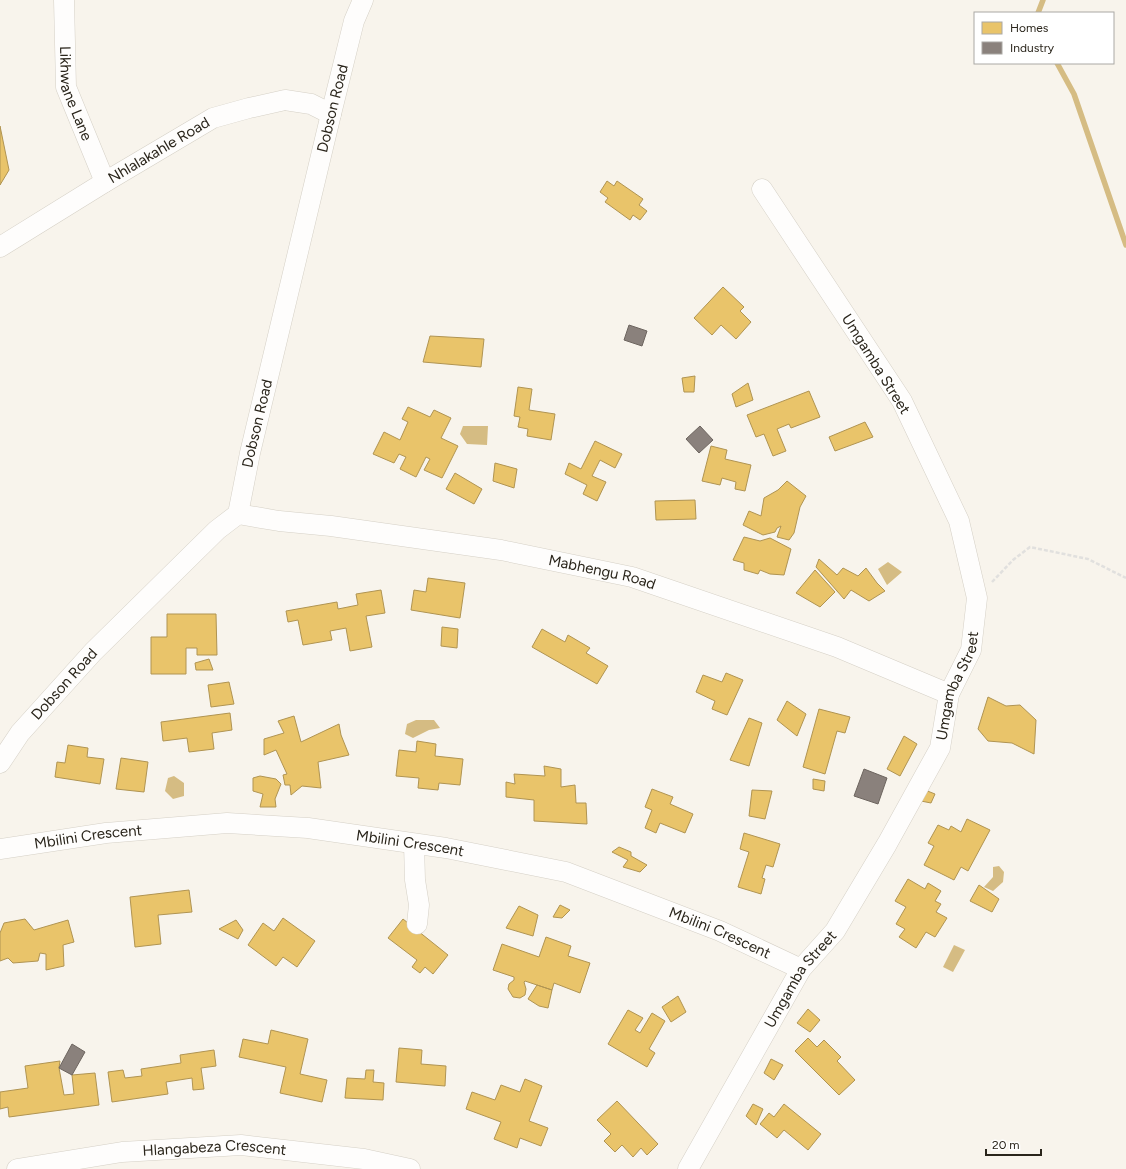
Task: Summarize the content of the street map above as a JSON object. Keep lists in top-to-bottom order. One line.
{"streets":{"street":["Likhwane Lane","Dobson Road","Nhlalakahle Road","Umgamba Street","Mabhengu Road","Mbilini Crescent","Hlangabeza Crescent"]},"crossings":[["Likhwane Lane","Nhlalakahle Road"],["Dobson Road","Nhlalakahle Road"],["Dobson Road","Mabhengu Road"],["Umgamba Street","Mabhengu Road"],["Umgamba Street","Mbilini Crescent"]],"legend":["Homes","Industry"],"scale_bar":"20 m"}
